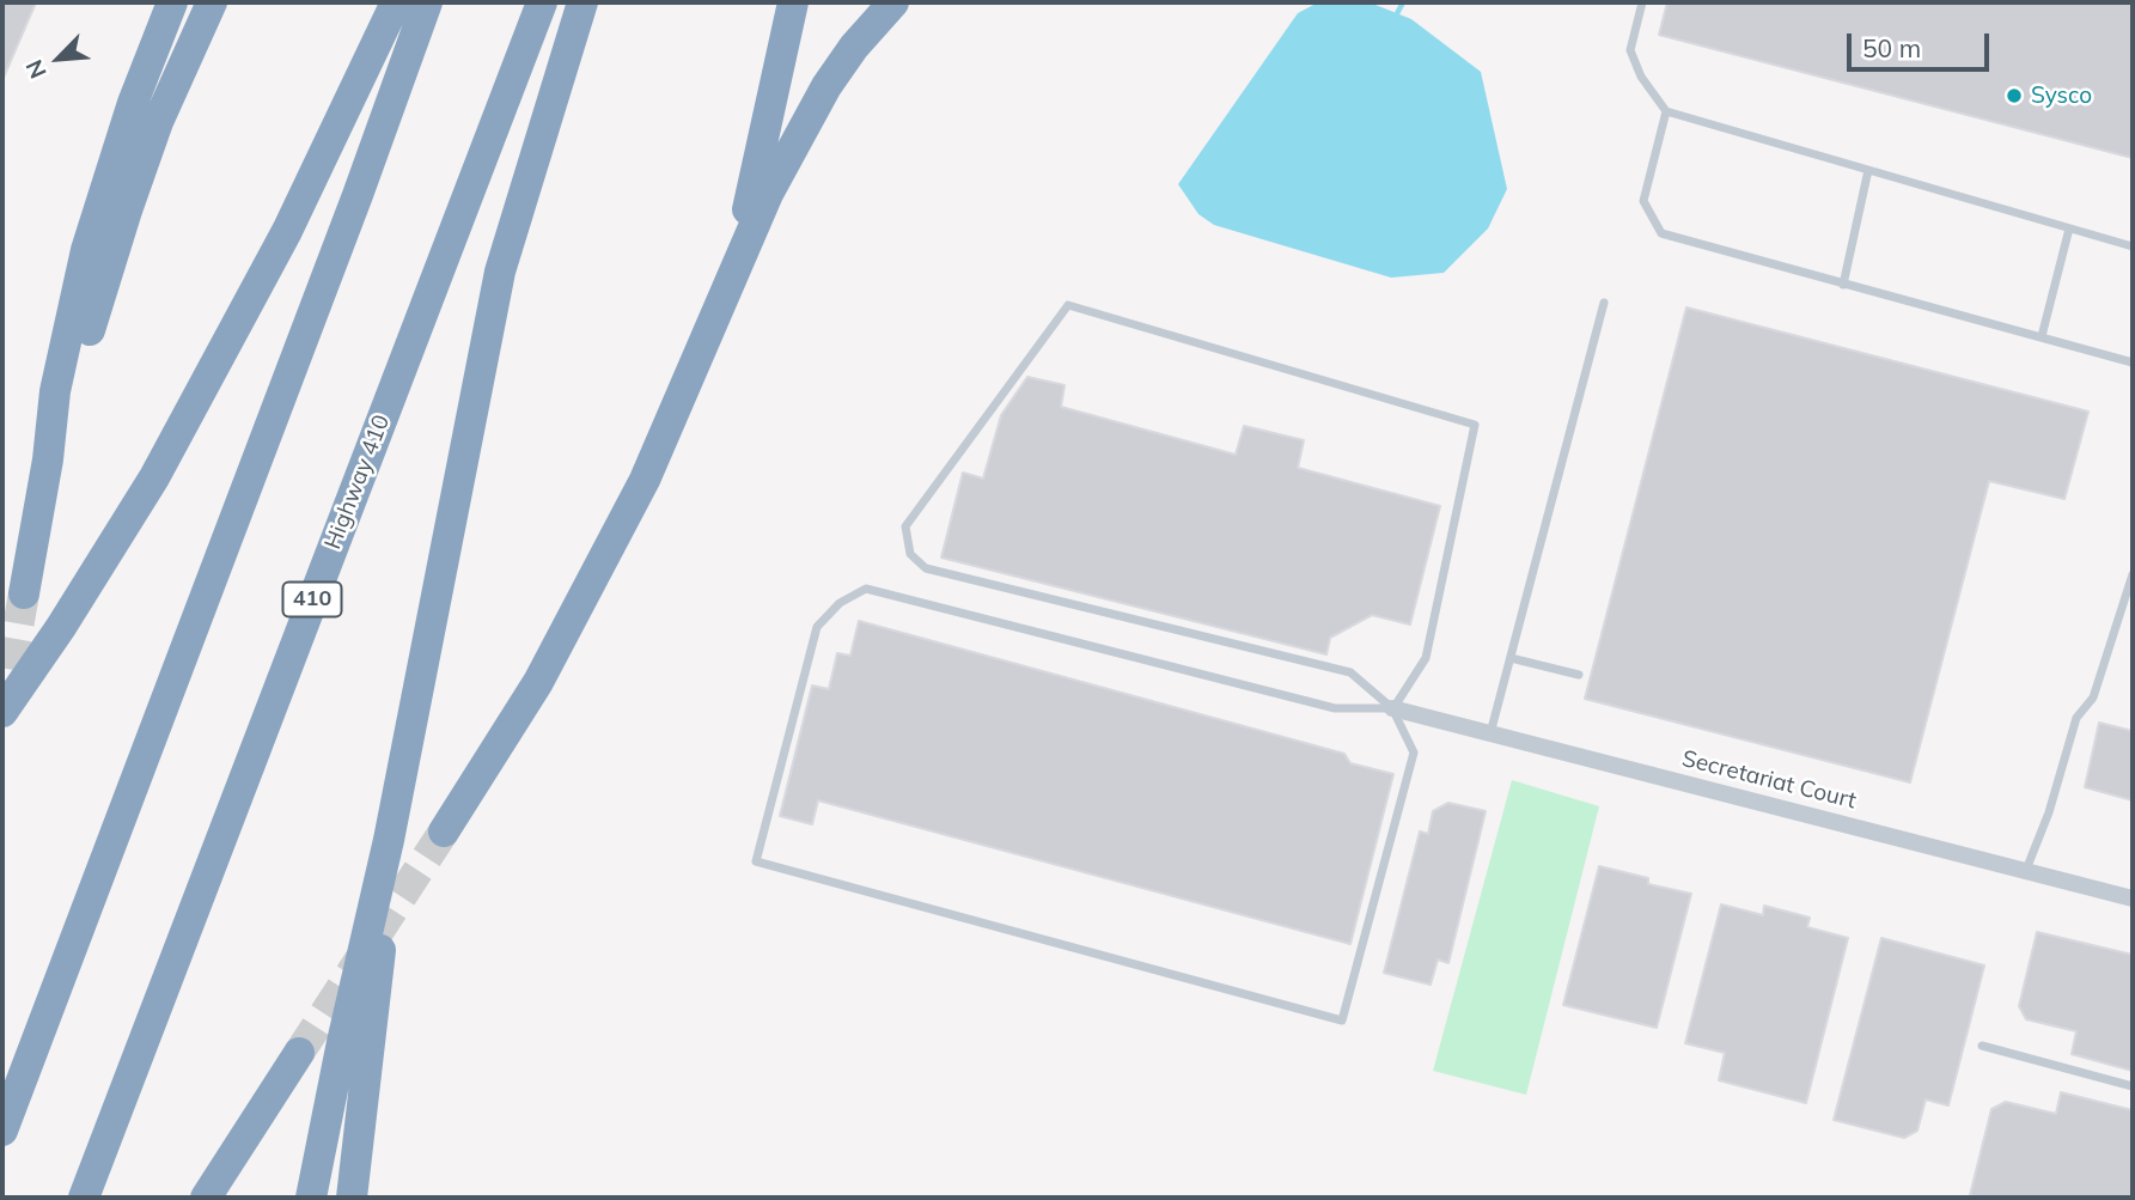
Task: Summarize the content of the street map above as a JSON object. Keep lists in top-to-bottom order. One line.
{"streets":{"highway":["Highway 410","410"],"street":["Secretariat Court"]},"places":["Sysco"],"scale_bar":"50 m","north":"bottom left"}
